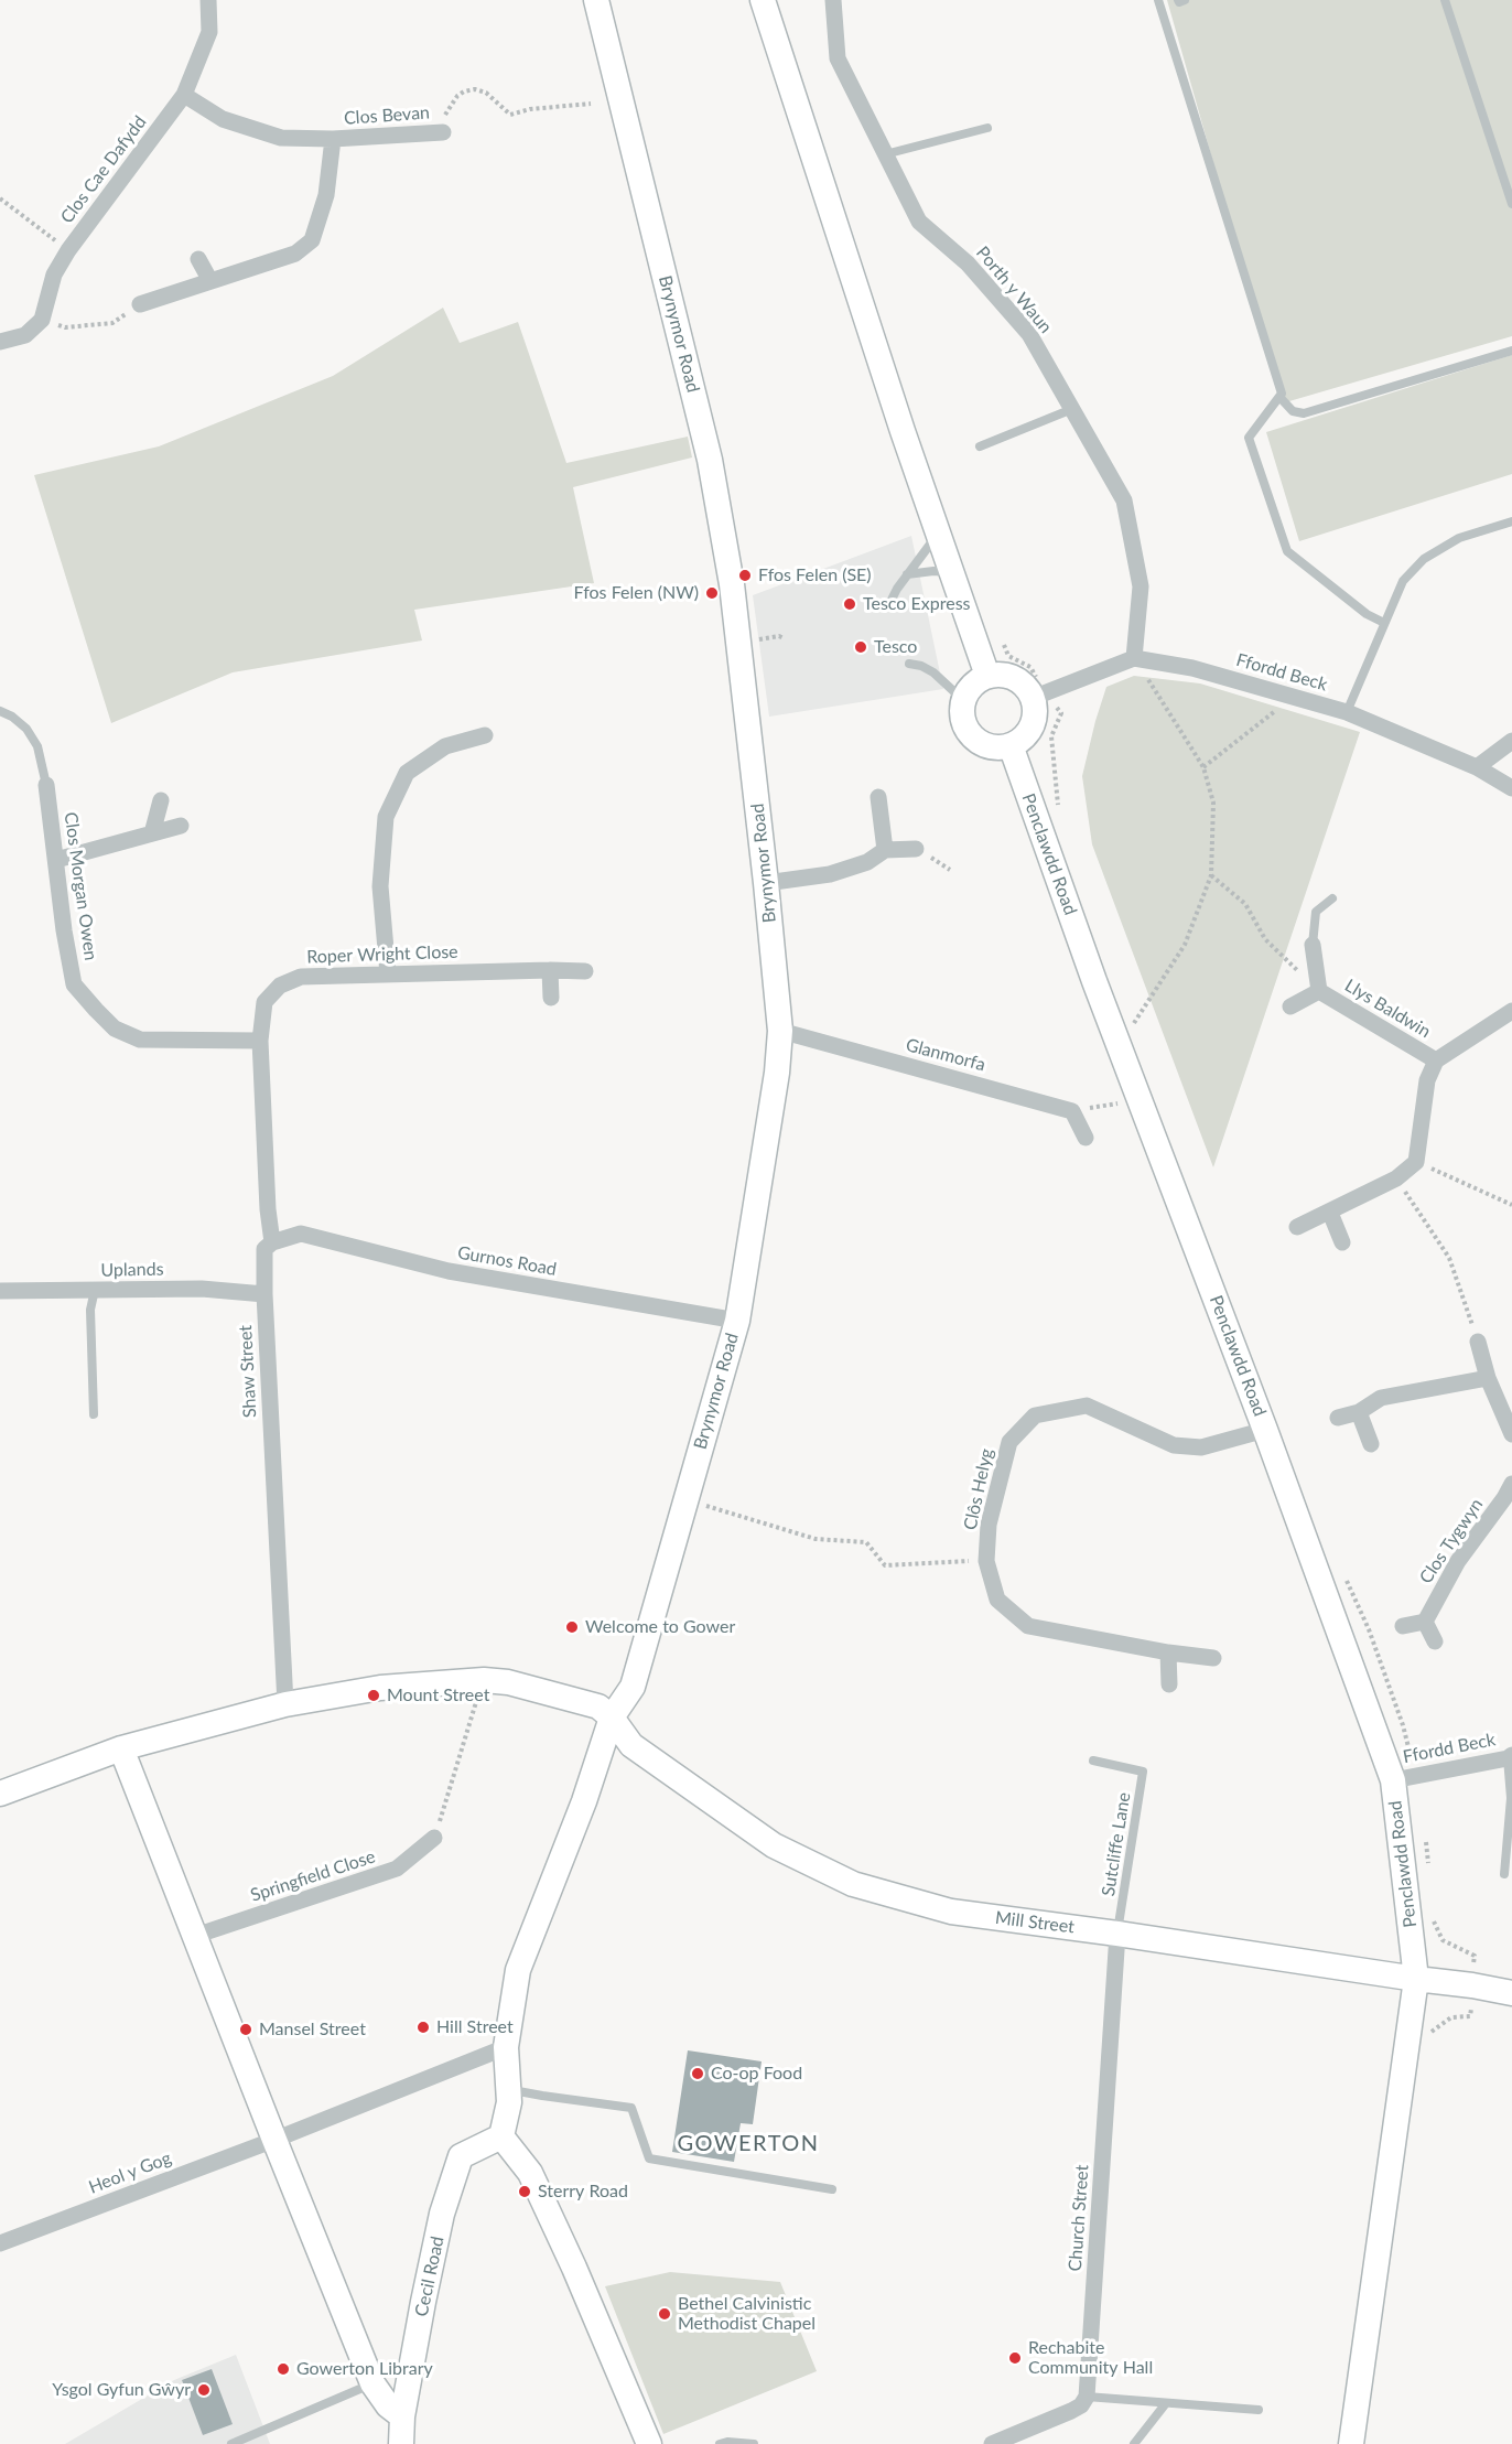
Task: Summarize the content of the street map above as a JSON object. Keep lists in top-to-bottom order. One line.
{"streets":{"main road":["Brynymor Road","Penclawdd Road","Mill Street","Cecil Road"],"street":["Clos Bevan","Clos Cae Dafydd","Porth y Waun","Ffordd Beck","Clos Morgan Owen","Roper Wright Close","Llys Baldwin","Glanmorfa","Gurnos Road","Uplands","Shaw Street","Clôs Helyg","Clos Tygwyn","Springfield Close","Heol y Gog","Church Street"],"lane":["Sutcliffe Lane"]},"crossings":[["Clos Bevan","Clos Cae Dafydd"],["Porth y Waun","Ffordd Beck"],["Brynymor Road","Glanmorfa"],["Brynymor Road","Gurnos Road"],["Brynymor Road","Mill Street"],["Ffordd Beck","Penclawdd Road"],["Penclawdd Road","Clôs Helyg"],["Penclawdd Road","Mill Street"],["Clos Morgan Owen","Roper Wright Close"],["Clos Morgan Owen","Shaw Street"],["Roper Wright Close","Shaw Street"],["Gurnos Road","Shaw Street"],["Uplands","Shaw Street"],["Sutcliffe Lane","Mill Street"],["Sutcliffe Lane","Church Street"],["Mill Street","Church Street"]],"districts":["GOWERTON"],"places":["Ffos Felen (SE)","Ffos Felen (NW)","Tesco Express","Tesco","Welcome to Gower","Mount Street","Hill Street","Mansel Street","Co-op Food","Sterry Road","Bethel Calvinistic Methodist Chapel","Rechabite Community Hall","Gowerton Library","Ysgol Gyfun Gŵyr"]}
